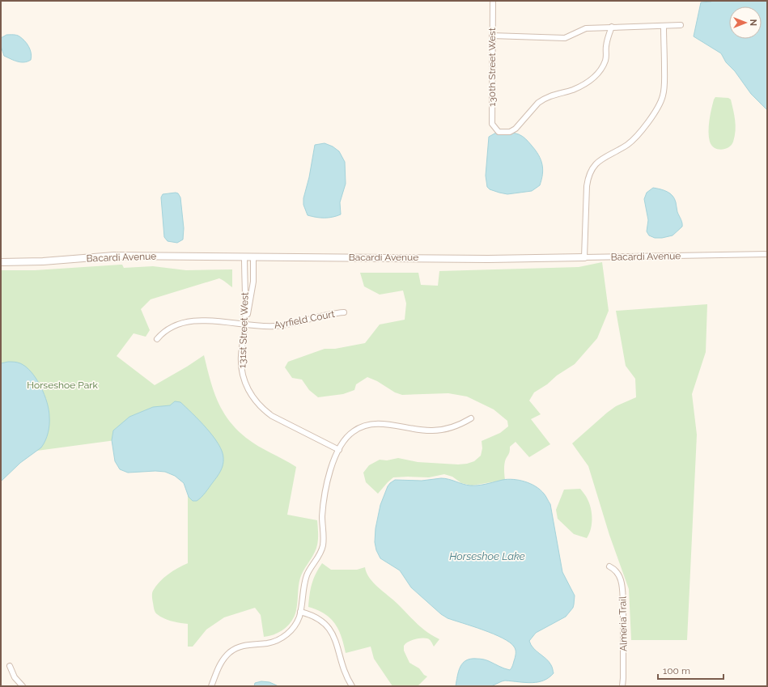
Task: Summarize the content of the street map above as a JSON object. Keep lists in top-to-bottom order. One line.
{"streets":{"street":["130th Street West","Bacardi Avenue","Ayrfield Court","131st Street West","Almeria Trail"]},"crossings":[["Bacardi Avenue","131st Street West"],["Ayrfield Court","131st Street West"]],"water":["Horseshoe Lake"],"parks":["Horseshoe Park"],"scale_bar":"100 m","north":"right"}
